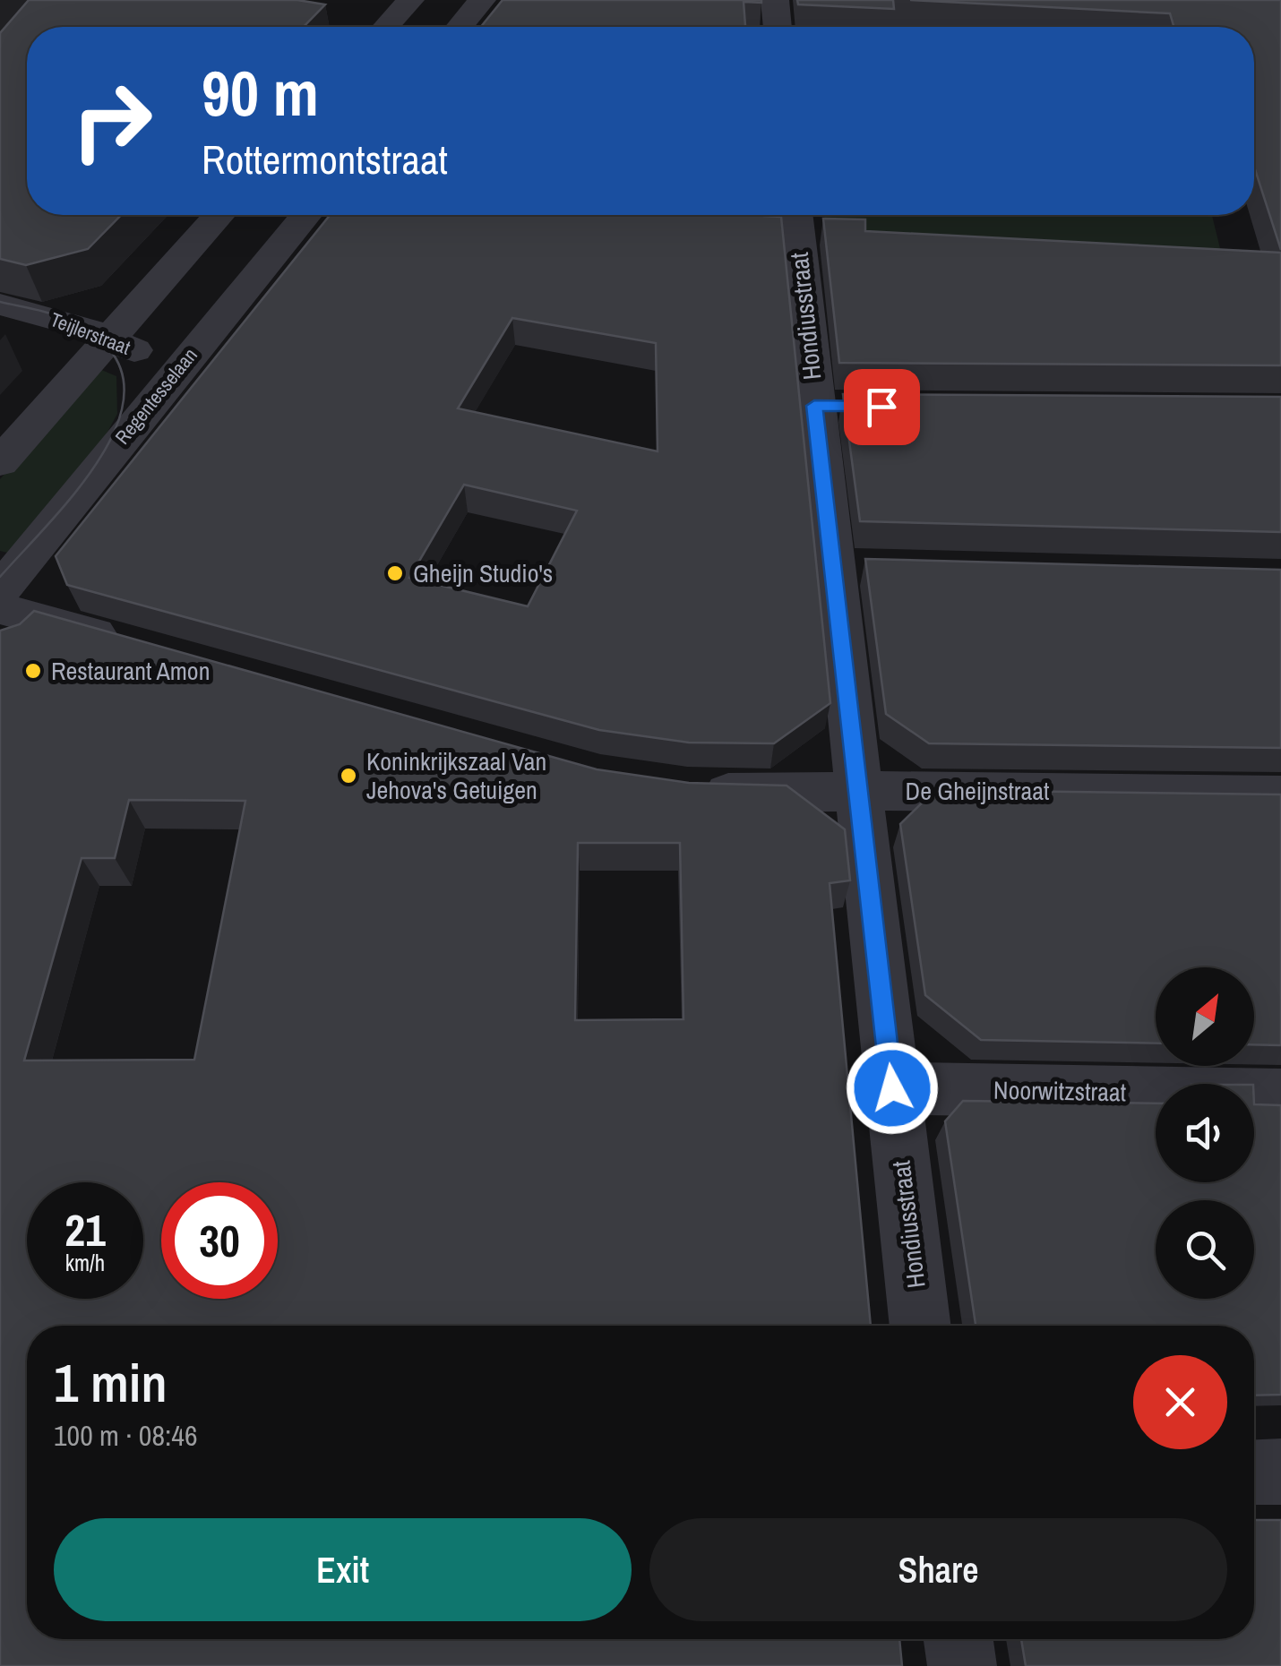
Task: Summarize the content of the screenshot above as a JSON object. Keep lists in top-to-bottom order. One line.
{"streets":{"street":["Hondiusstraat","Teijlerstraat","Regentesselaan","De Gheijnstraat","Noorwitzstraat"]},"crossings":[["Hondiusstraat","De Gheijnstraat"],["Hondiusstraat","Noorwitzstraat"],["Teijlerstraat","Regentesselaan"]],"places":["Gheijn Studio's","Restaurant Amon","Koninkrijkszaal Van Jehova's Getuigen"],"north":"top right","page":{"turn":["90 m","Rottermontstraat"],"speed":"21 km/h","limit":"30","heading":["1 min","100 m · 08:46"],"buttons":["Exit","Share"]}}
